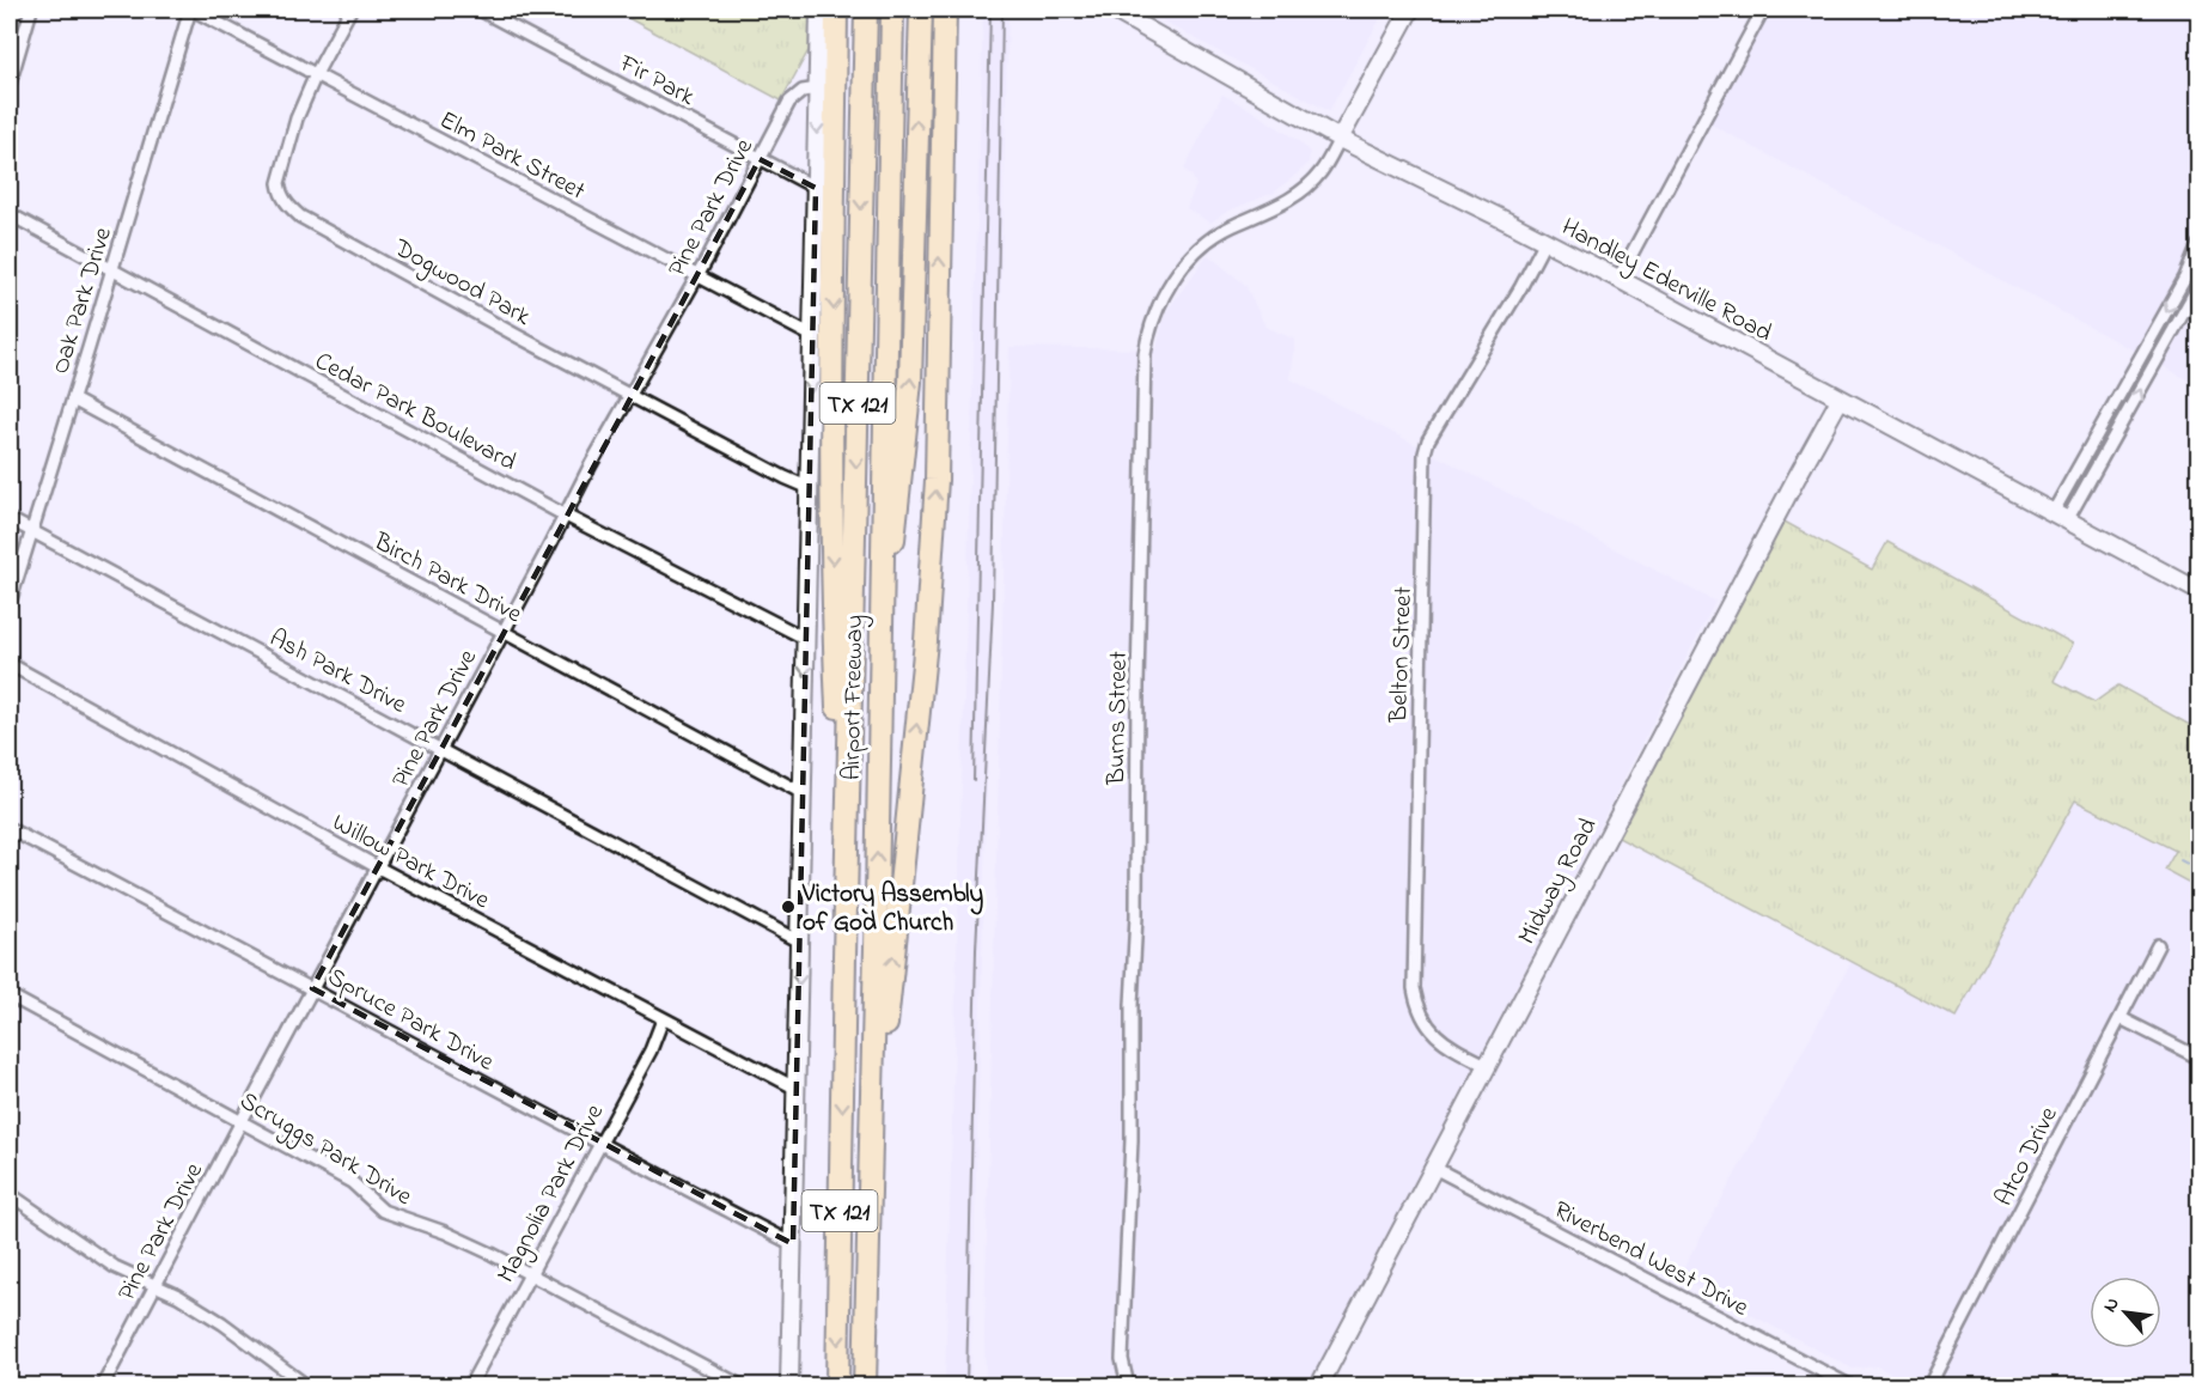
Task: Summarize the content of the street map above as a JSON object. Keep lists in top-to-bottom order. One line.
{"streets":{"highway":["TX 121","Airport Freeway"],"main road":["Handley Ederville Road","Midway Road"],"street":["Fir Park","Elm Park Street","Pine Park Drive","Dogwood Park","Oak Park Drive","Cedar Park Boulevard","Birch Park Drive","Belton Street","Ash Park Drive","Burns Street","Willow Park Drive","Spruce Park Drive","Scruggs Park Drive","Atco Drive","Magnolia Park Drive","Riverbend West Drive"]},"crossings":[["Fir Park","Pine Park Drive"],["Fir Park","Airport Freeway"],["Elm Park Street","Pine Park Drive"],["Elm Park Street","Dogwood Park"],["Elm Park Street","Oak Park Drive"],["Elm Park Street","Airport Freeway"],["Pine Park Drive","Dogwood Park"],["Pine Park Drive","Cedar Park Boulevard"],["Pine Park Drive","Birch Park Drive"],["Pine Park Drive","Ash Park Drive"],["Pine Park Drive","Airport Freeway"],["Pine Park Drive","Willow Park Drive"],["Pine Park Drive","Spruce Park Drive"],["Pine Park Drive","Scruggs Park Drive"],["Handley Ederville Road","Belton Street"],["Handley Ederville Road","Burns Street"],["Handley Ederville Road","Midway Road"],["Dogwood Park","Airport Freeway"],["Oak Park Drive","Cedar Park Boulevard"],["Oak Park Drive","Birch Park Drive"],["Oak Park Drive","Ash Park Drive"],["Cedar Park Boulevard","Airport Freeway"],["Birch Park Drive","Airport Freeway"],["Belton Street","Midway Road"],["Ash Park Drive","Airport Freeway"],["Airport Freeway","Willow Park Drive"],["Airport Freeway","Spruce Park Drive"],["Willow Park Drive","Magnolia Park Drive"],["Midway Road","Riverbend West Drive"],["Spruce Park Drive","Magnolia Park Drive"],["Scruggs Park Drive","Magnolia Park Drive"]],"places":["Victory Assembly of God Church"],"north":"top left"}
